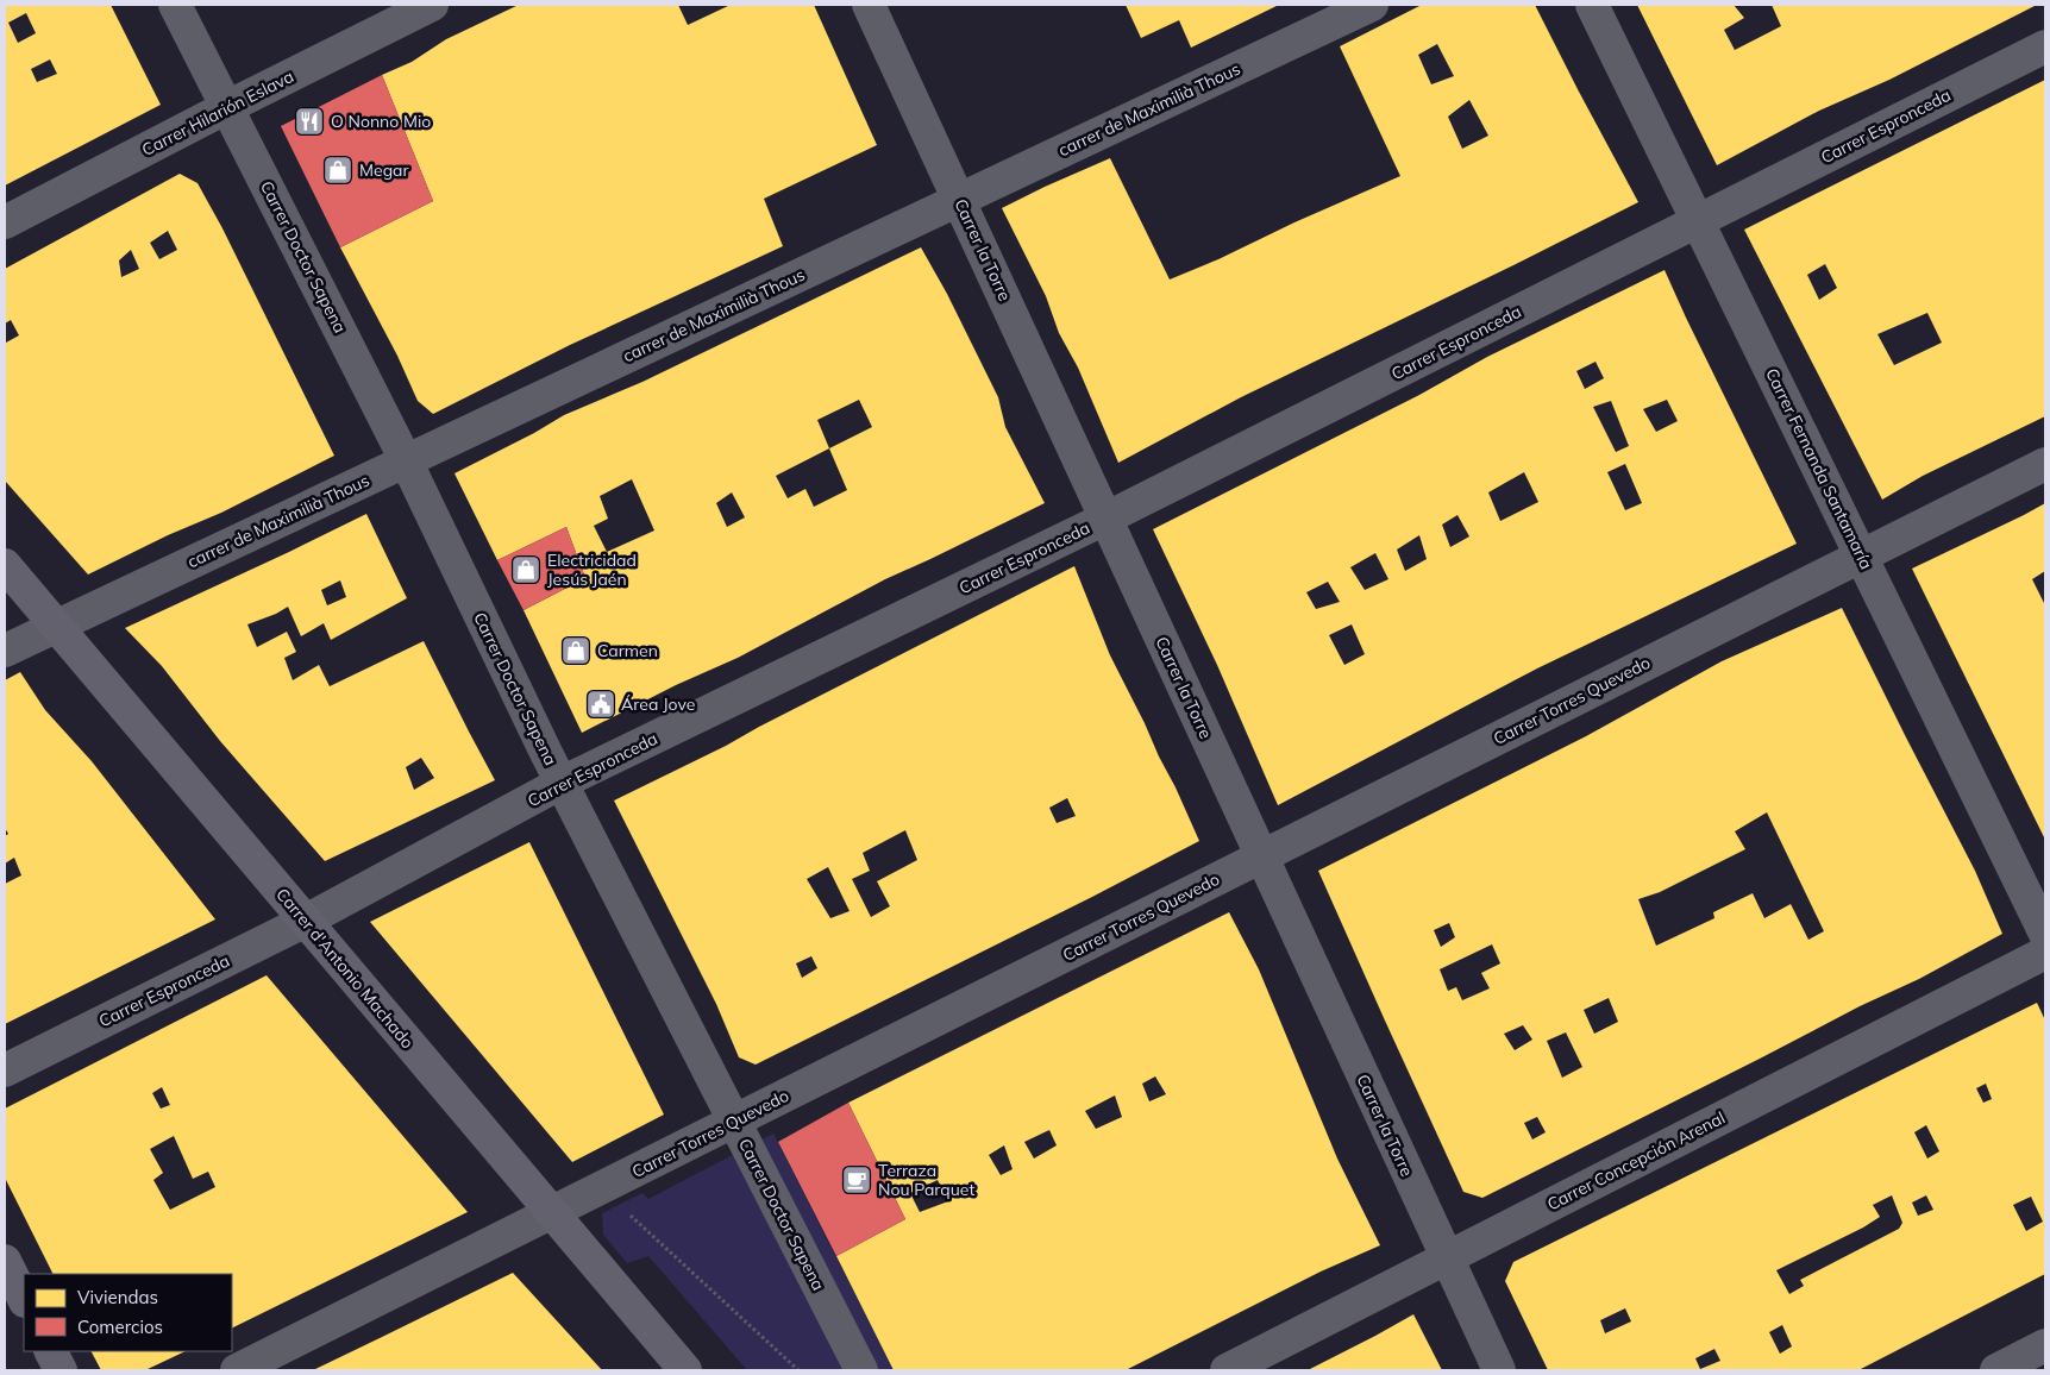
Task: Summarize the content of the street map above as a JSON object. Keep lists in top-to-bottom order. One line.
{"streets":{"main road":["Carrer d'Antonio Machado"],"street":["carrer de Maximilià Thous","Carrer Hilarión Eslava","Carrer Espronceda","Carrer la Torre","Carrer Doctor Sapena","Carrer Fernanda Santamaría","Carrer Torres Quevedo","Carrer Concepción Arenal"]},"crossings":[["carrer de Maximilià Thous","Carrer la Torre"],["carrer de Maximilià Thous","Carrer Doctor Sapena"],["carrer de Maximilià Thous","Carrer d'Antonio Machado"],["Carrer Hilarión Eslava","Carrer Doctor Sapena"],["Carrer Espronceda","Carrer la Torre"],["Carrer Espronceda","Carrer Doctor Sapena"],["Carrer Espronceda","Carrer Fernanda Santamaría"],["Carrer Espronceda","Carrer d'Antonio Machado"],["Carrer la Torre","Carrer Torres Quevedo"],["Carrer la Torre","Carrer Concepción Arenal"],["Carrer Doctor Sapena","Carrer Torres Quevedo"],["Carrer Fernanda Santamaría","Carrer Torres Quevedo"],["Carrer Torres Quevedo","Carrer d'Antonio Machado"]],"places":{"restaurant":["O Nonno Mio"],"shop":["Megar","Electricidad Jesús Jaén","Carmen"],"public building":["Área Jove"],"cafe":["Terraza Nou Parquet"]},"legend":["Viviendas","Comercios"]}
